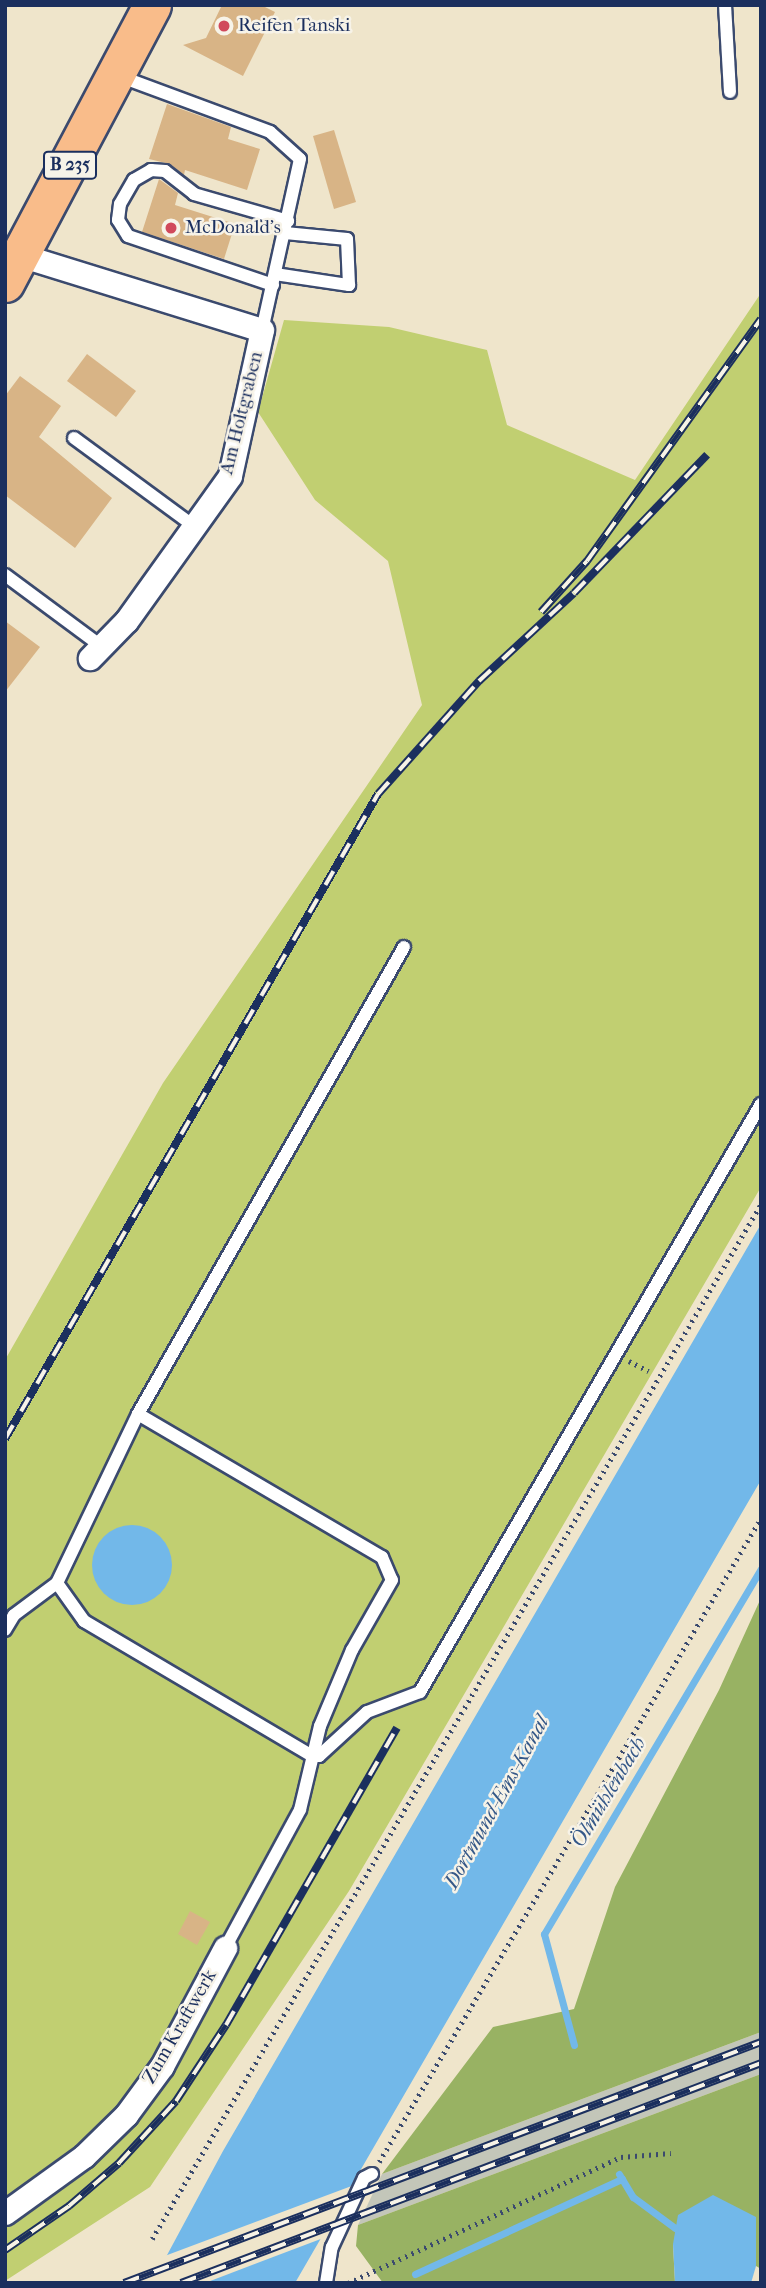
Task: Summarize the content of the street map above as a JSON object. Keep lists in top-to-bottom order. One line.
{"streets":{"main road":["B 235"],"street":["Am Holtgraben","Zum Kraftwerk"]},"crossings":[["B 235","Am Holtgraben"]],"water":["Ölmühlenbach","Dortmund-Ems-Kanal"],"places":["Reifen Tanski","McDonald's"]}
